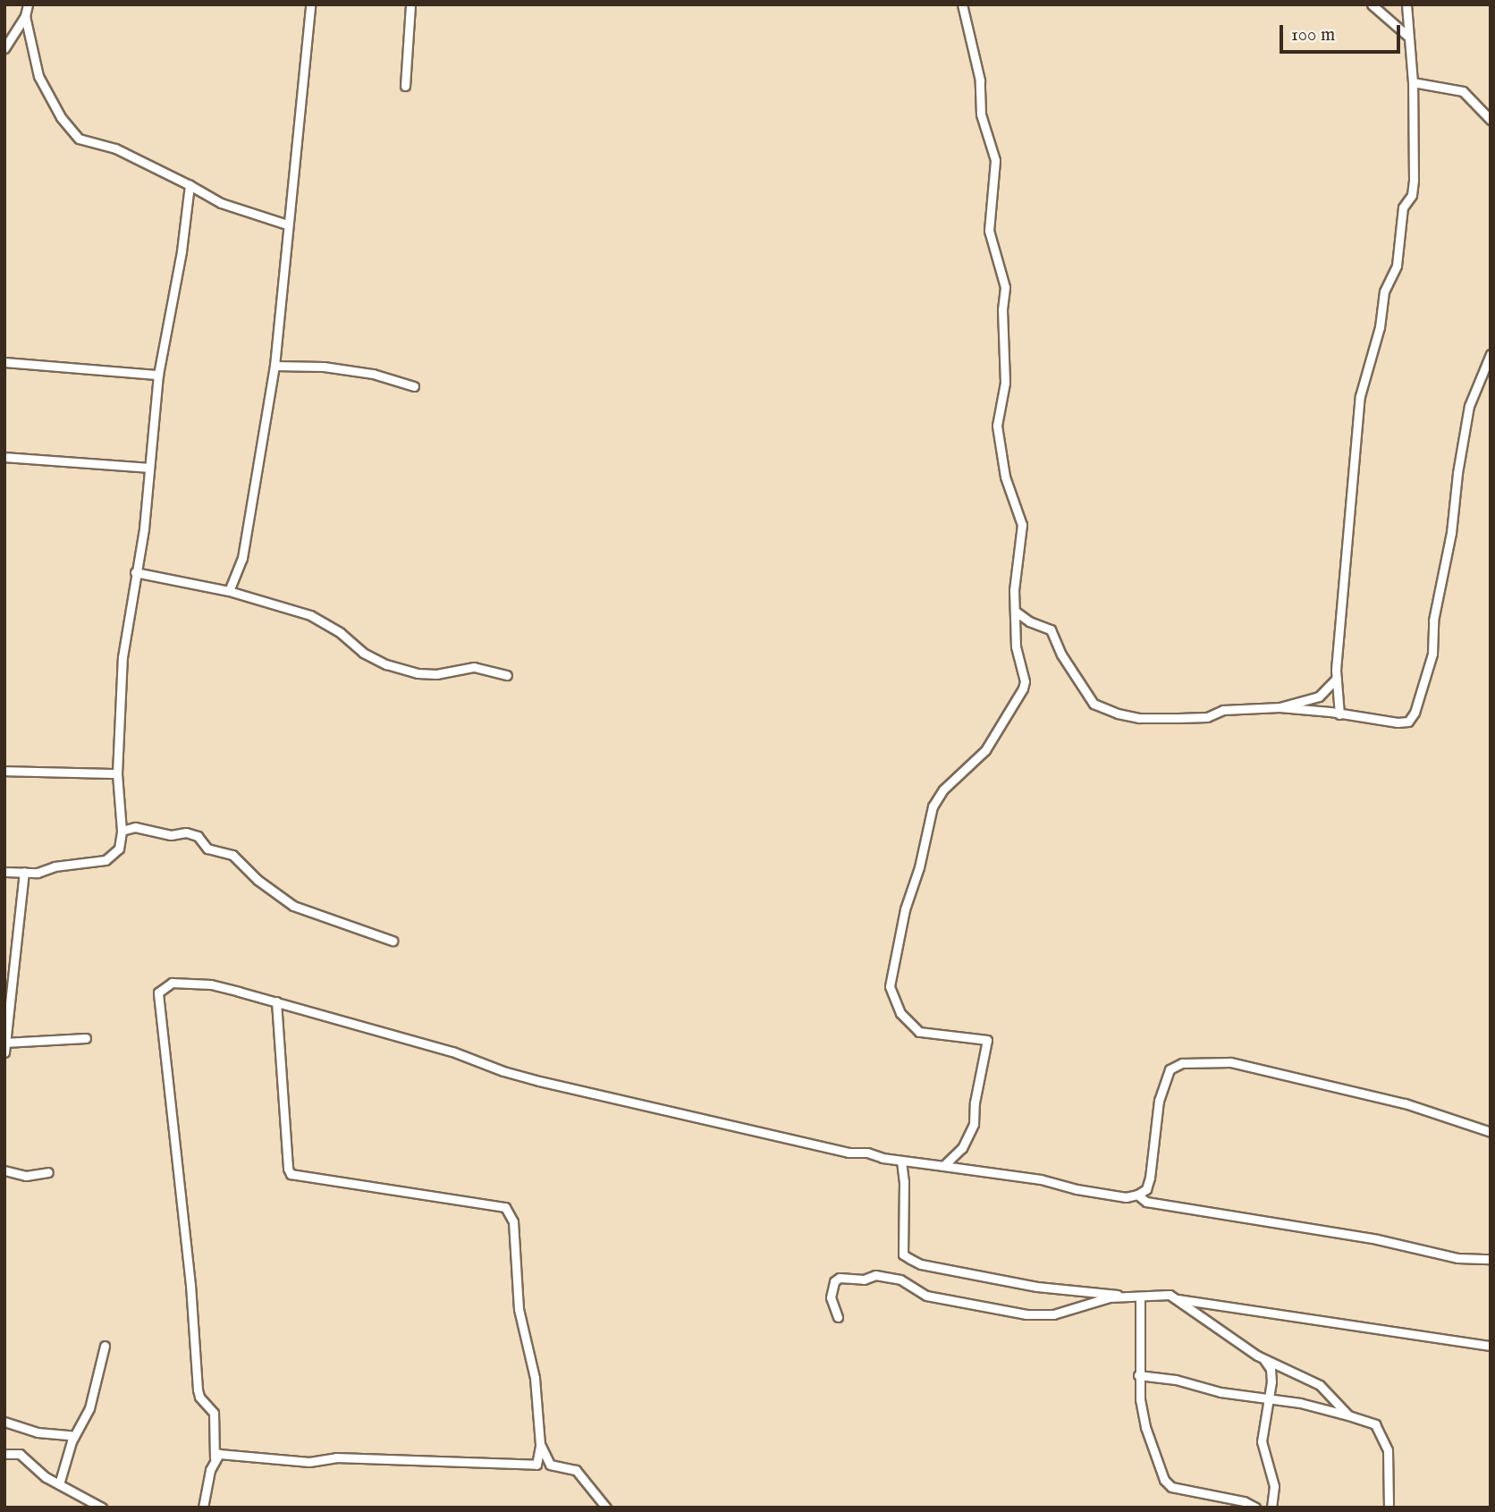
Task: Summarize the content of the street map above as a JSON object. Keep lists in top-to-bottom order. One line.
{"scale_bar":"100 m"}
